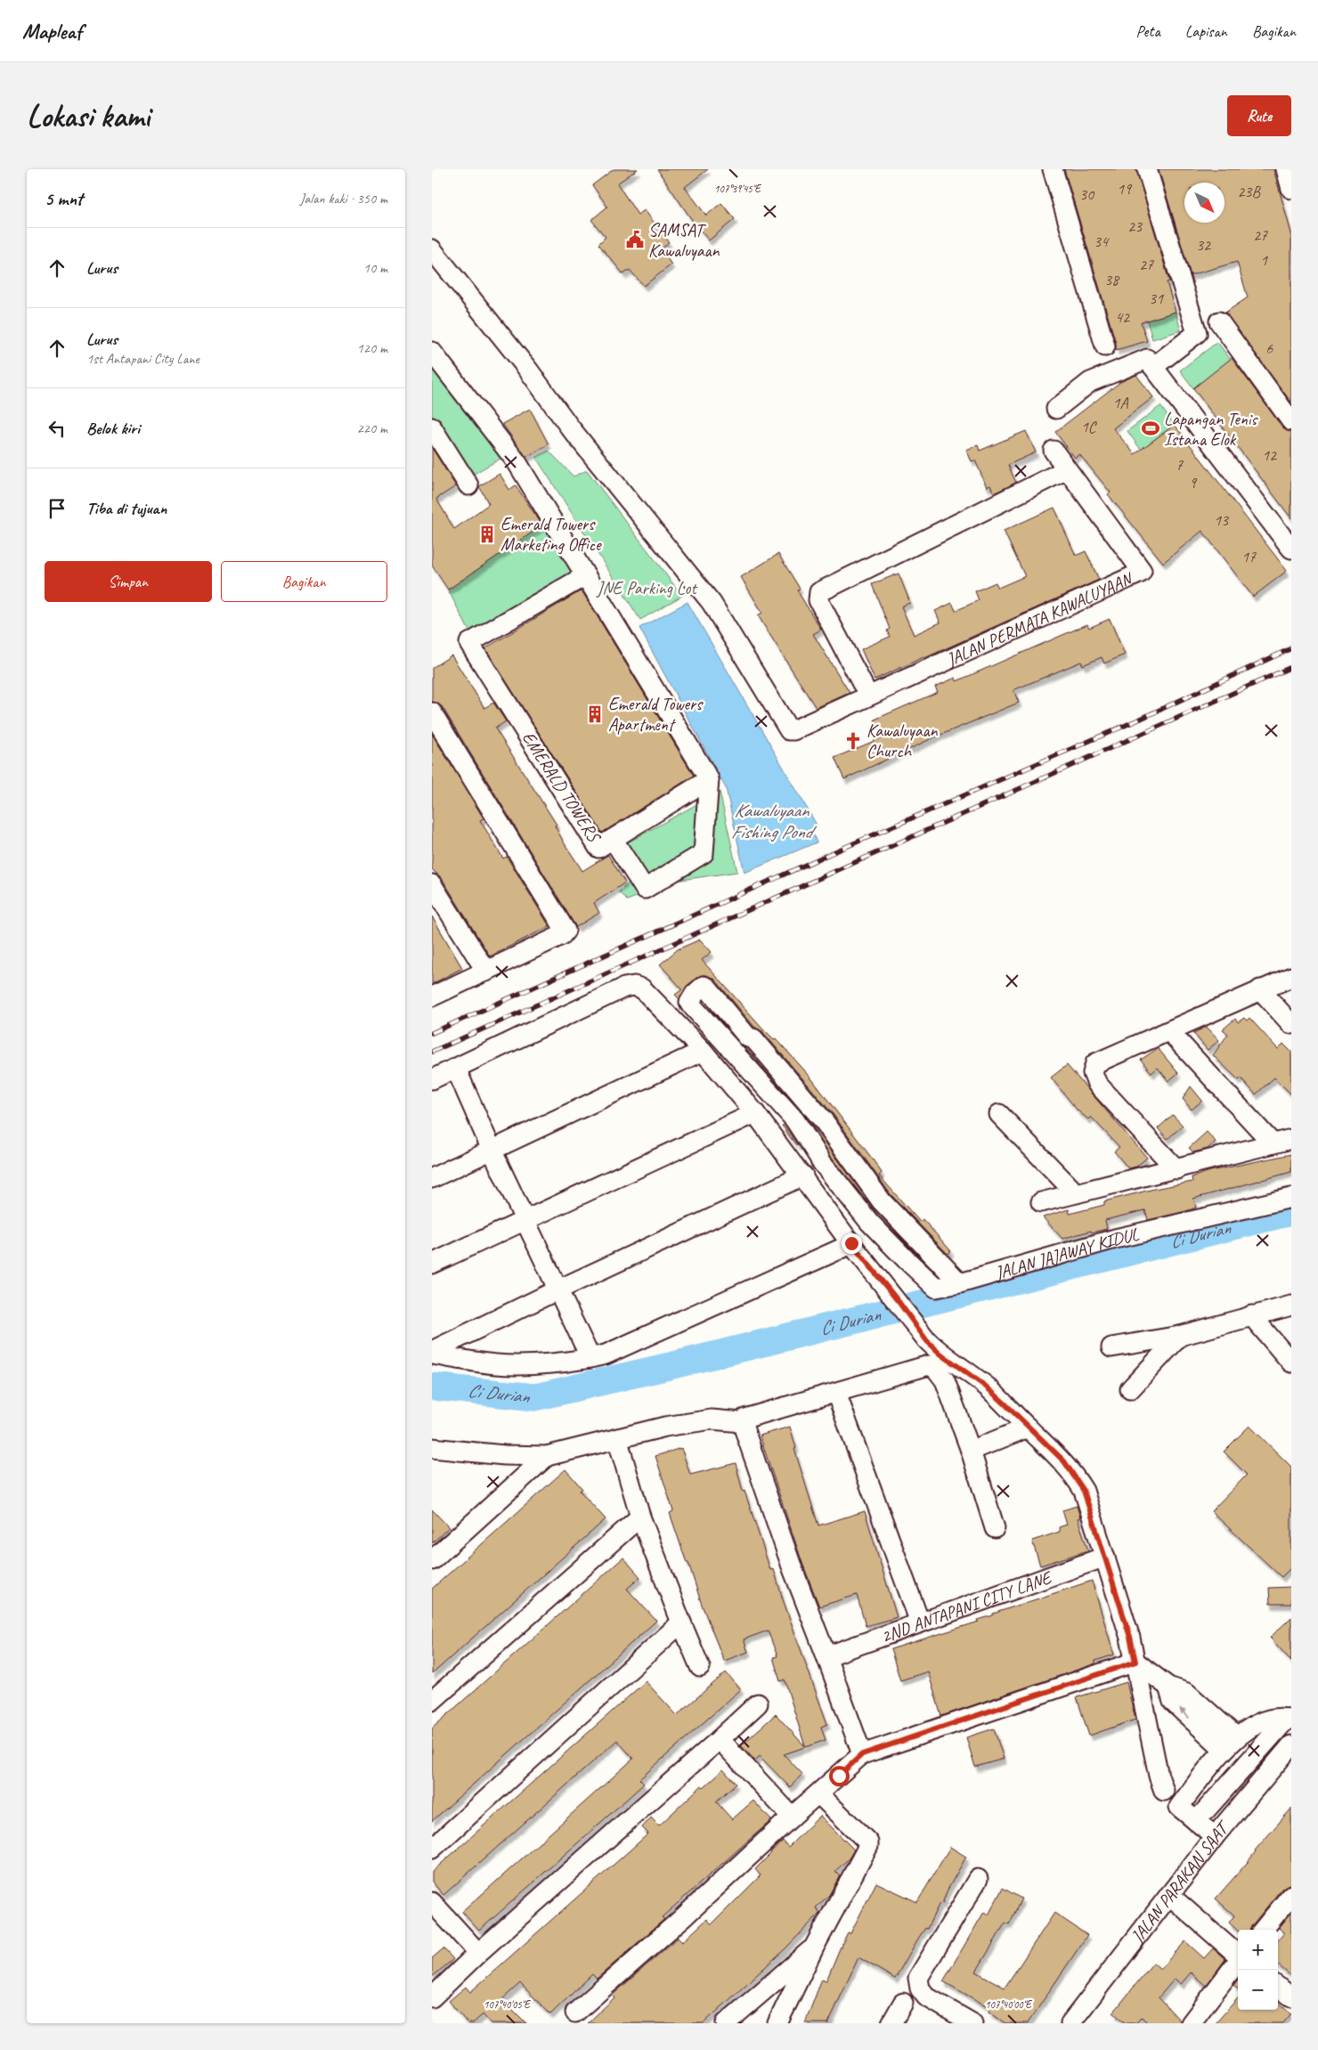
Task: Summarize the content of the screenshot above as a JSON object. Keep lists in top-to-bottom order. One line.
{"streets":{"street":["JALAN PERMATA KAWALUYAAN","EMERALD TOWERS","JALAN JAJAWAY KIDUL","2ND ANTAPANI CITY LANE","JALAN PARAKAN SAAT"]},"water":["Kawaluyaan Fishing Pond","Ci Durian"],"parks":["JNE Parking Lot"],"places":{"public building":["SAMSAT Kawaluyaan"],"sports":["Lapangan Tenis Istana Elok"],"building":["Emerald Towers Marketing Office","Emerald Towers Apartment"],"church":["Kawaluyaan Church"]},"house_numbers":["19","23B","30","23","27","34","32","1","27","38","31","42","6","1A","1C","12","7","9","13","17"],"north":"bottom right","page":{"header":"Mapleaf","nav":["Peta","Lapisan","Bagikan"],"buttons":["Rute",["Simpan","Bagikan"]],"title":"Lokasi kami","heading":["5 mnt","Jalan kaki · 350 m"],"list":[["Lurus","10 m"],["Lurus","1st Antapani City Lane","120 m"],["Belok kiri","220 m"],"Tiba di tujuan"],"map_buttons":["+","−"]},"coordinates":["107°39'45\"E","107°40'05\"E","107°40'00\"E"]}
